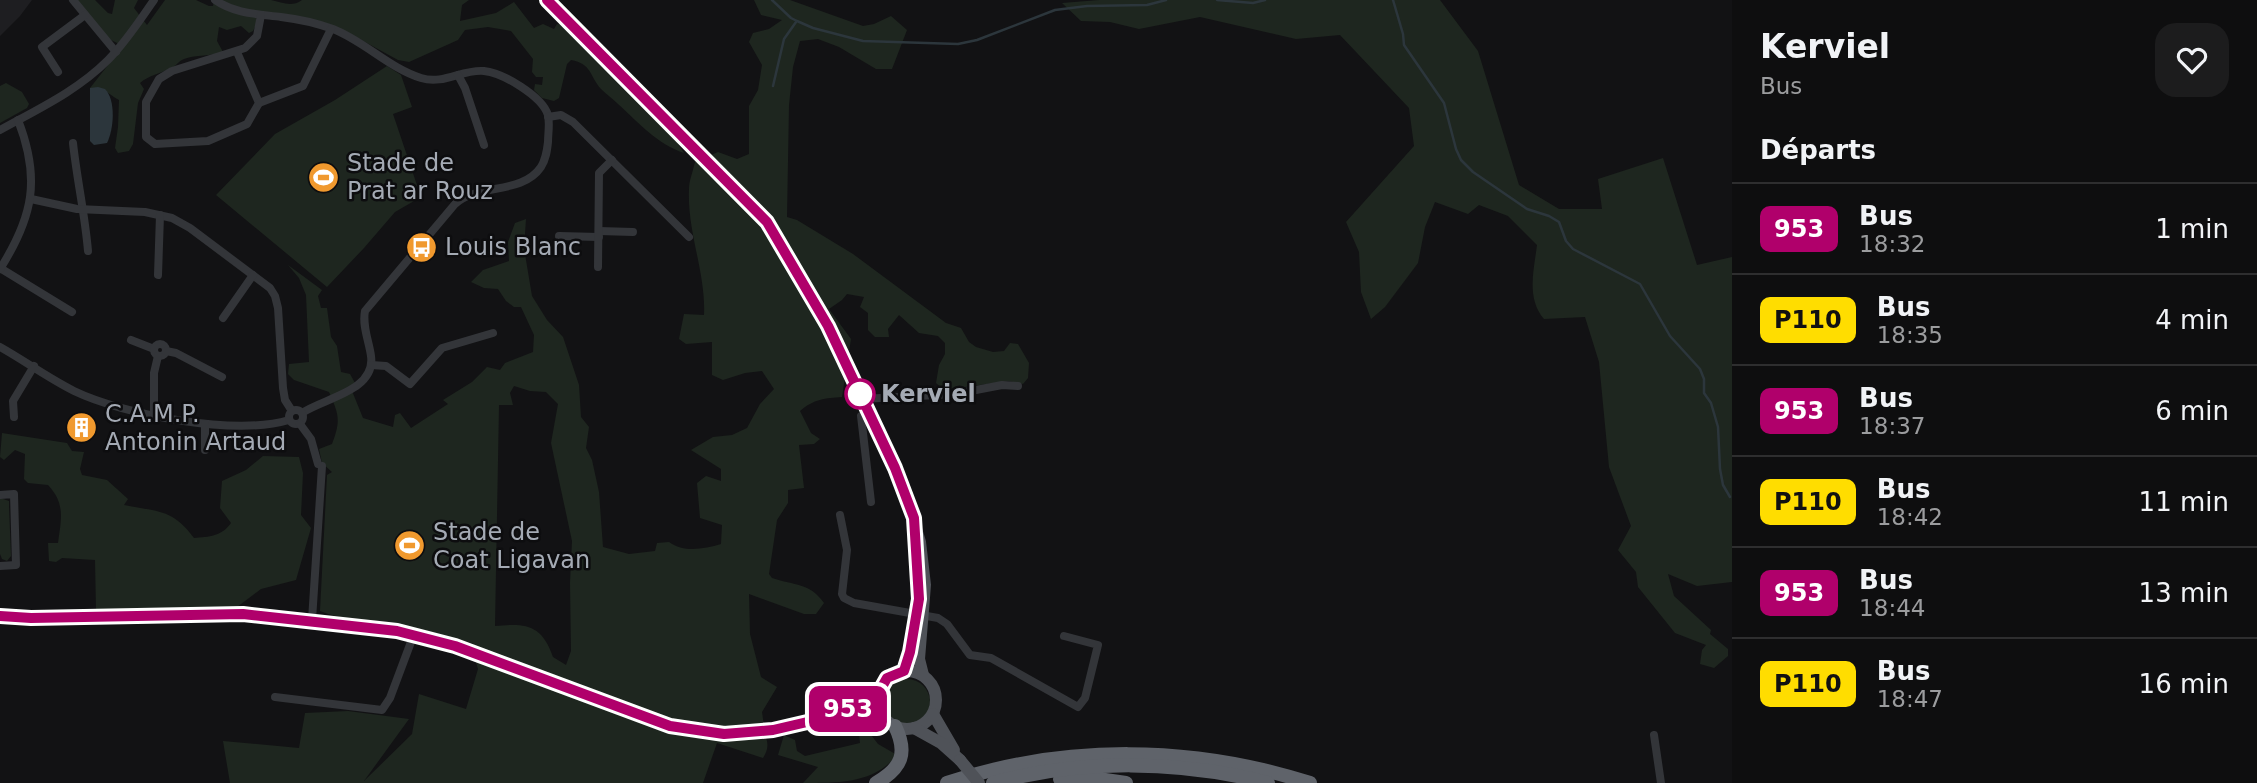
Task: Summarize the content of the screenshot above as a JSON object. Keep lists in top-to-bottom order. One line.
{"places":{"sports":["Stade de Prat ar Rouz","Stade de Coat Ligavan"],"bus stop":["Louis Blanc"],"other":["Kerviel"],"building":["C.A.M.P. Antonin Artaud"]},"lines":["bus line 953"],"page":{"on_map":"953","heading":[["Kerviel","Bus"],"Départs"],"list":[{"mark":"953","name":"Bus","note":"18:32","value":"1 min"},{"mark":"P110","name":"Bus","note":"18:35","value":"4 min"},{"mark":"953","name":"Bus","note":"18:37","value":"6 min"},{"mark":"P110","name":"Bus","note":"18:42","value":"11 min"},{"mark":"953","name":"Bus","note":"18:44","value":"13 min"},{"mark":"P110","name":"Bus","note":"18:47","value":"16 min"}]}}
